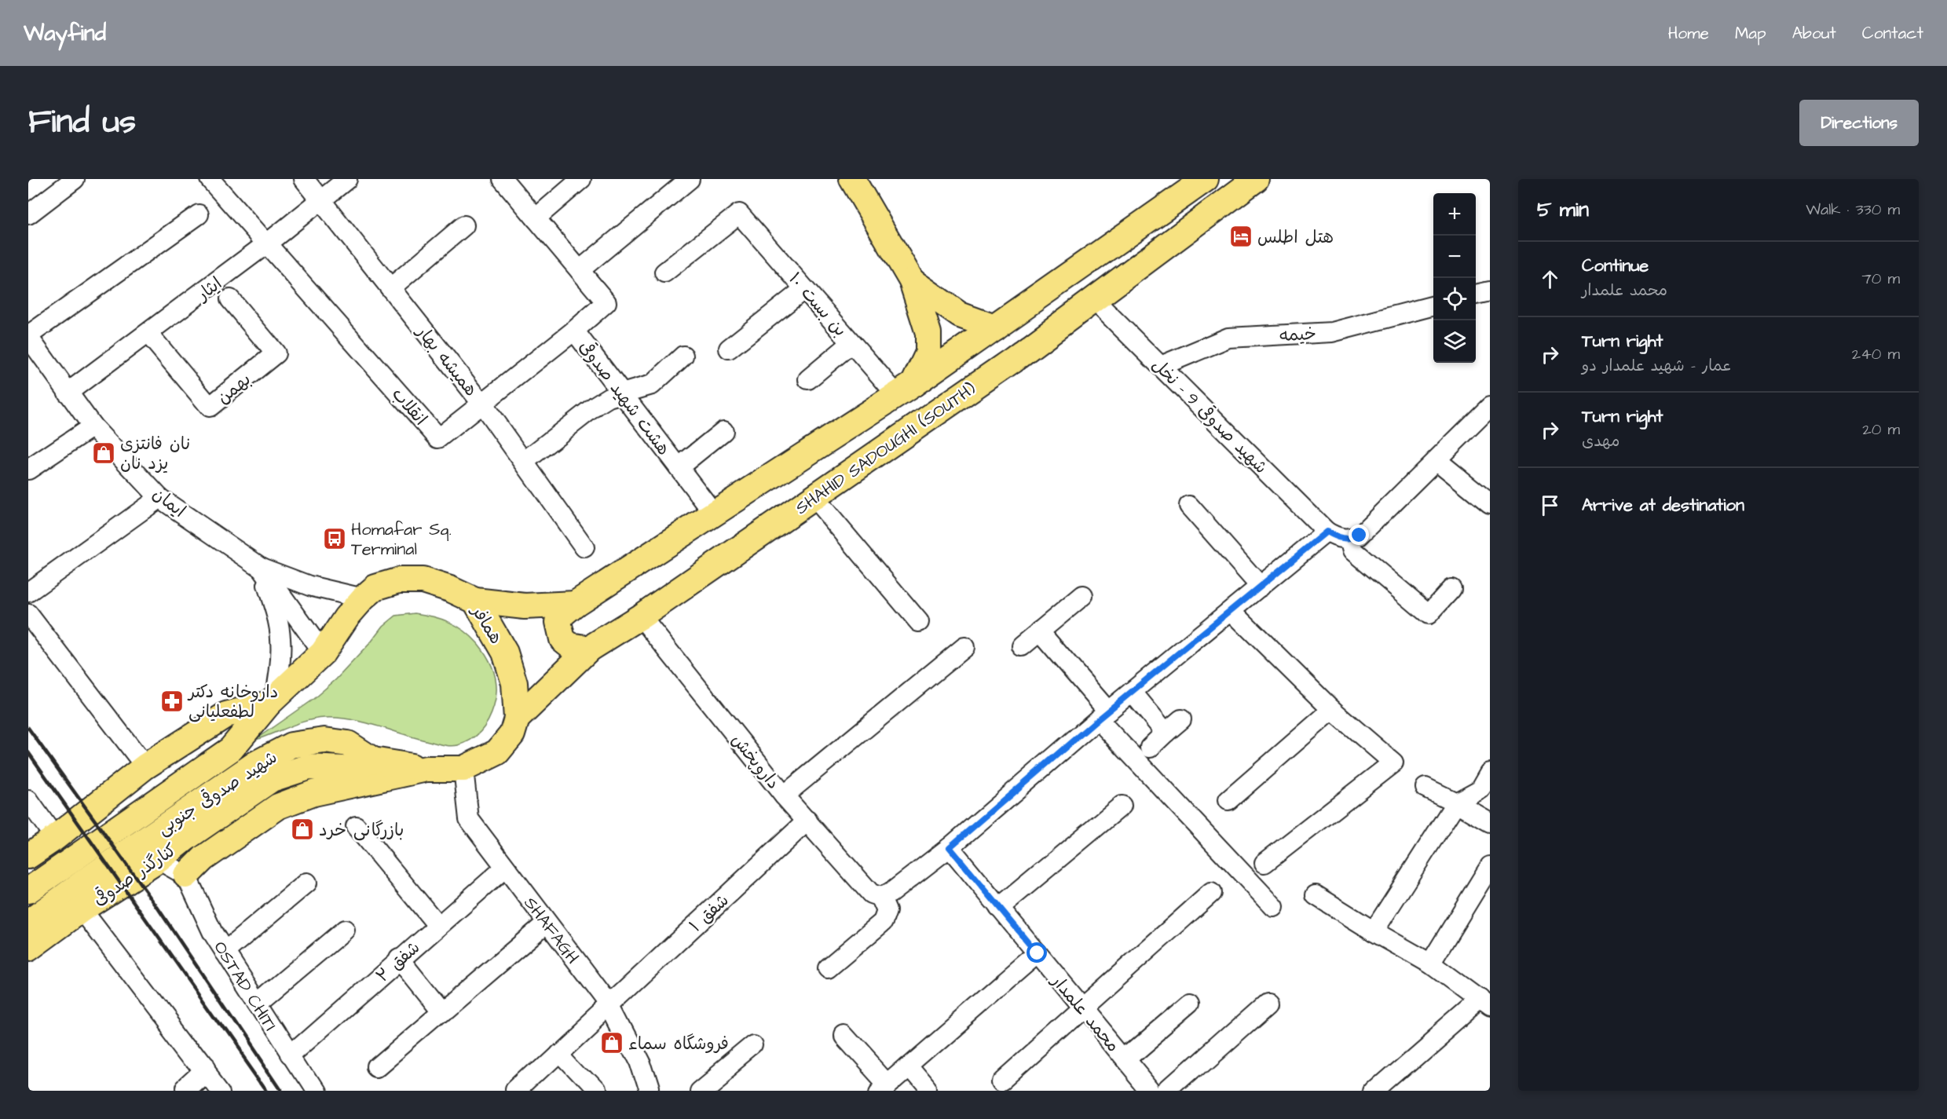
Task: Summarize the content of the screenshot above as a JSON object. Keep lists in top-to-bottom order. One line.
{"streets":{"main road":["SHAHID SADOUGHI (SOUTH)","همافر","شهید صدوقی جنوبی","کنارگذر صدوقی"],"street":["ایثار","بن بست ۱۰","خیمه","همیشه بهار","بهمن","هشت شهید صدوقی","انقلاب","شهید صدوقی 9 - نخل","ایمان","داروپخش","شفق ۱","SHAFAGH","شفق ۲","OSTAD CHITI","محمد علمدار"]},"crossings":[["ایثار","همیشه بهار"],["ایثار","بهمن"],["ایثار","انقلاب"],["ایثار","ایمان"],["بن بست ۱۰","SHAHID SADOUGHI (SOUTH)"],["خیمه","شهید صدوقی 9 - نخل"],["همیشه بهار","انقلاب"],["هشت شهید صدوقی","انقلاب"],["هشت شهید صدوقی","SHAHID SADOUGHI (SOUTH)"],["شهید صدوقی 9 - نخل","SHAHID SADOUGHI (SOUTH)"],["SHAHID SADOUGHI (SOUTH)","همافر"],["SHAHID SADOUGHI (SOUTH)","داروپخش"],["ایمان","همافر"],["ایمان","شهید صدوقی جنوبی"],["همافر","شهید صدوقی جنوبی"],["همافر","SHAFAGH"],["داروپخش","شفق ۱"],["شهید صدوقی جنوبی","کنارگذر صدوقی"],["شفق ۱","SHAFAGH"],["SHAFAGH","شفق ۲"],["شفق ۲","OSTAD CHITI"]],"places":{"hotel":["هتل اطلس"],"shop":["نان فانتزی یزد نان","بازرگانی خرد","فروشگاه سماء"],"bus stop":["Homafar Sq. Terminal"],"pharmacy":["داروخانه دکتر لطفعلیانی"]},"page":{"header":"Wayfind","nav":["Home","Map","About","Contact"],"title":"Find us","buttons":"Directions","heading":["5 min","Walk · 330 m"],"map_buttons":["+","−"],"list":[["Continue","محمد علمدار","70 m"],["Turn right","عمار - شهید علمدار دو","240 m"],["Turn right","مهدی","20 m"],"Arrive at destination"]}}
